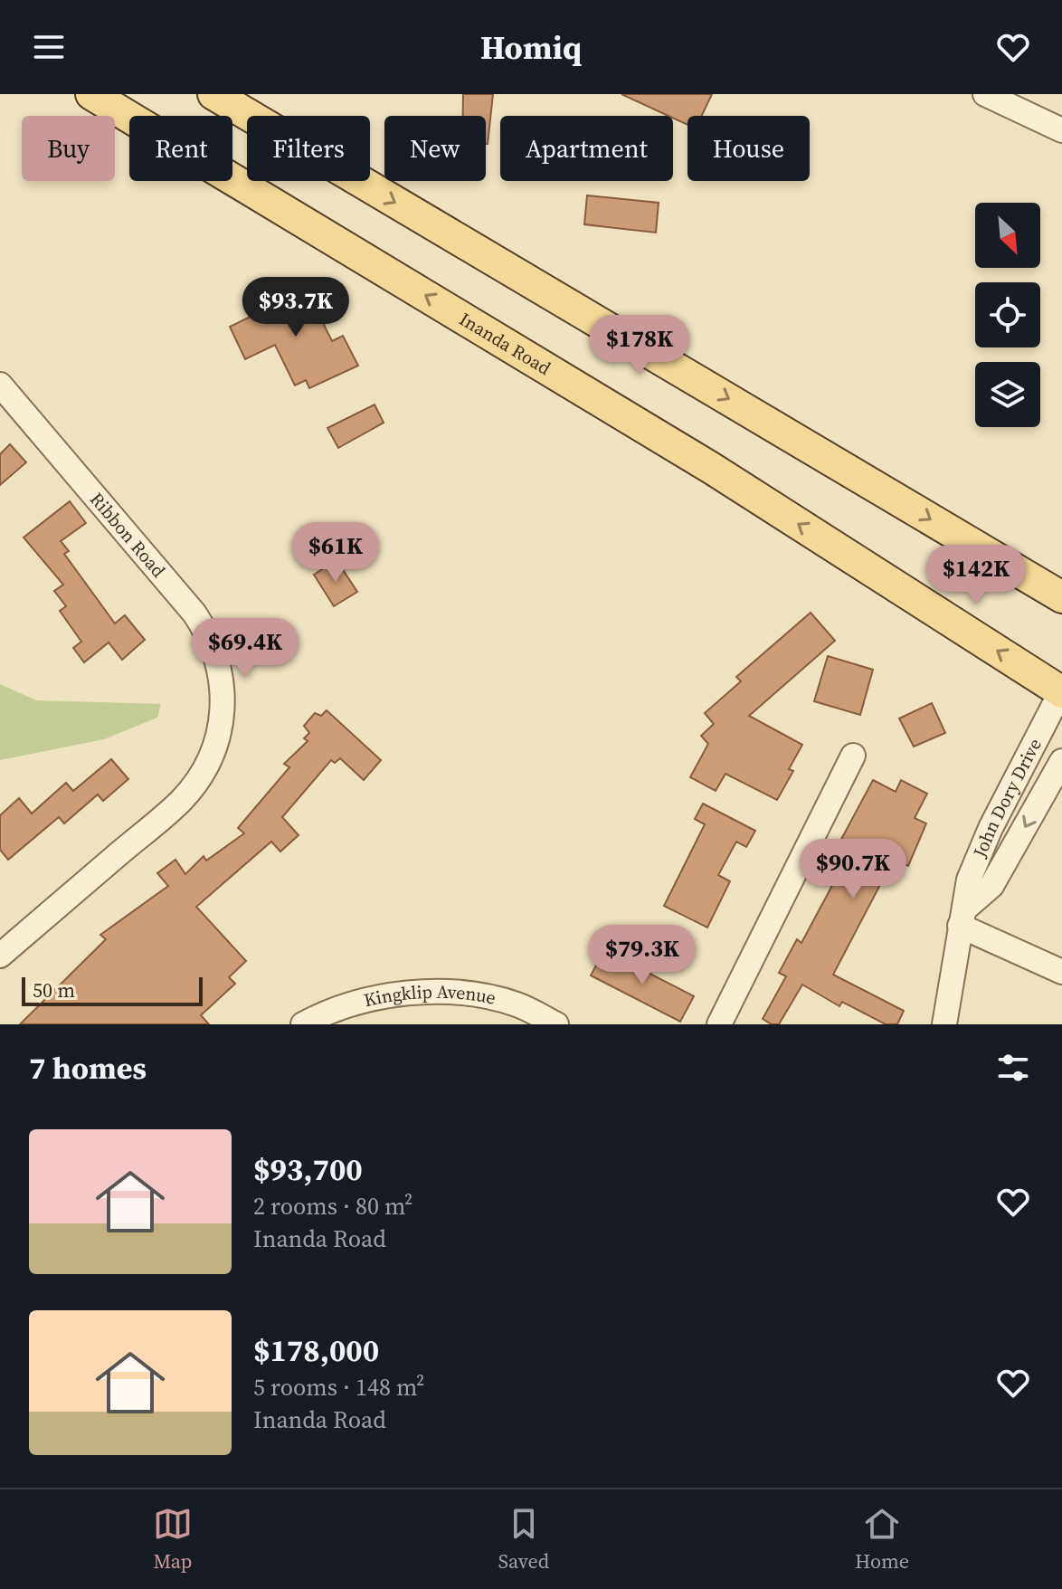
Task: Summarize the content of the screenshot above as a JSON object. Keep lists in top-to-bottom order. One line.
{"streets":{"main road":["Inanda Road"],"street":["Ribbon Road","John Dory Drive","Kingklip Avenue"]},"crossings":[["Inanda Road","John Dory Drive"]],"scale_bar":"50 m","north":"bottom right","page":{"header":"Homiq","chip":["Buy","Rent","Filters","New","Apartment","House"],"price":["$93.7K","$178K","$61K","$142K","$69.4K","$90.7K","$79.3K"],"scale":"50 m","heading":"7 homes","list":[{"name":"$93,700","note":"2 rooms · 80 m² · Inanda Road"},{"name":"$178,000","note":"5 rooms · 148 m² · Inanda Road"}],"tabs":["Map","Saved","Home"]}}
